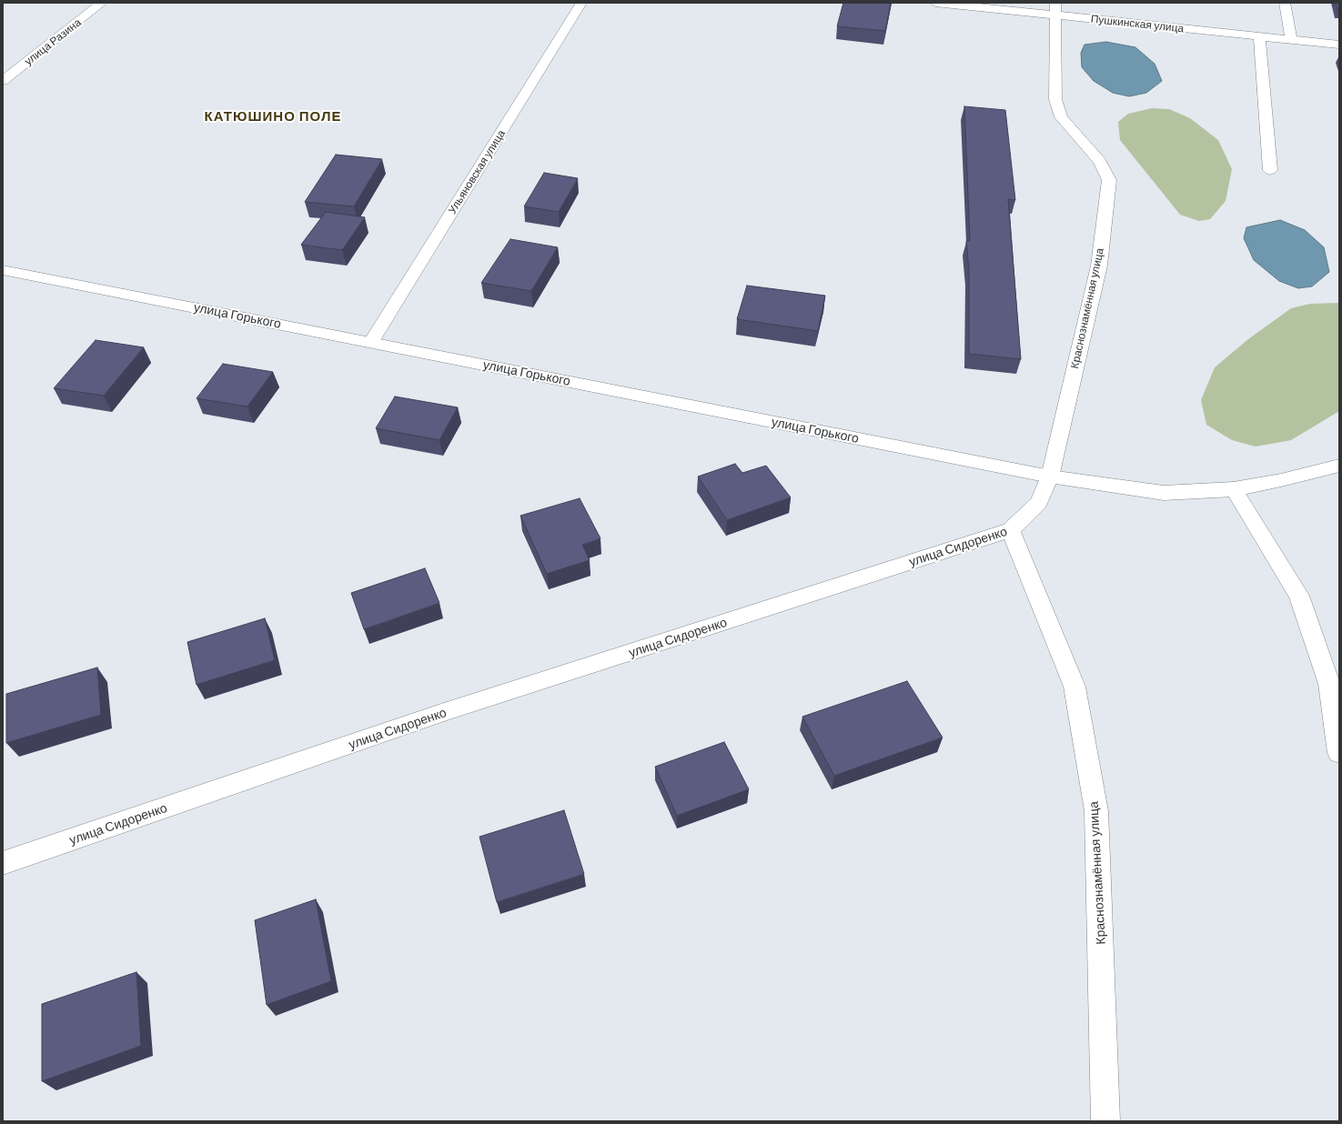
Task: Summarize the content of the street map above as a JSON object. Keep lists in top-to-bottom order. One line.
{"streets":{"street":["Пушкинская улица","улица Разина","Ульяновская улица","Краснознамённая улица","улица Горького","улица Сидоренко"]},"crossings":[["Пушкинская улица","Краснознамённая улица"],["Ульяновская улица","улица Горького"],["Краснознамённая улица","улица Горького"],["Краснознамённая улица","улица Сидоренко"],["улица Горького","улица Сидоренко"]],"districts":["КАТЮШИНО ПОЛЕ"]}
